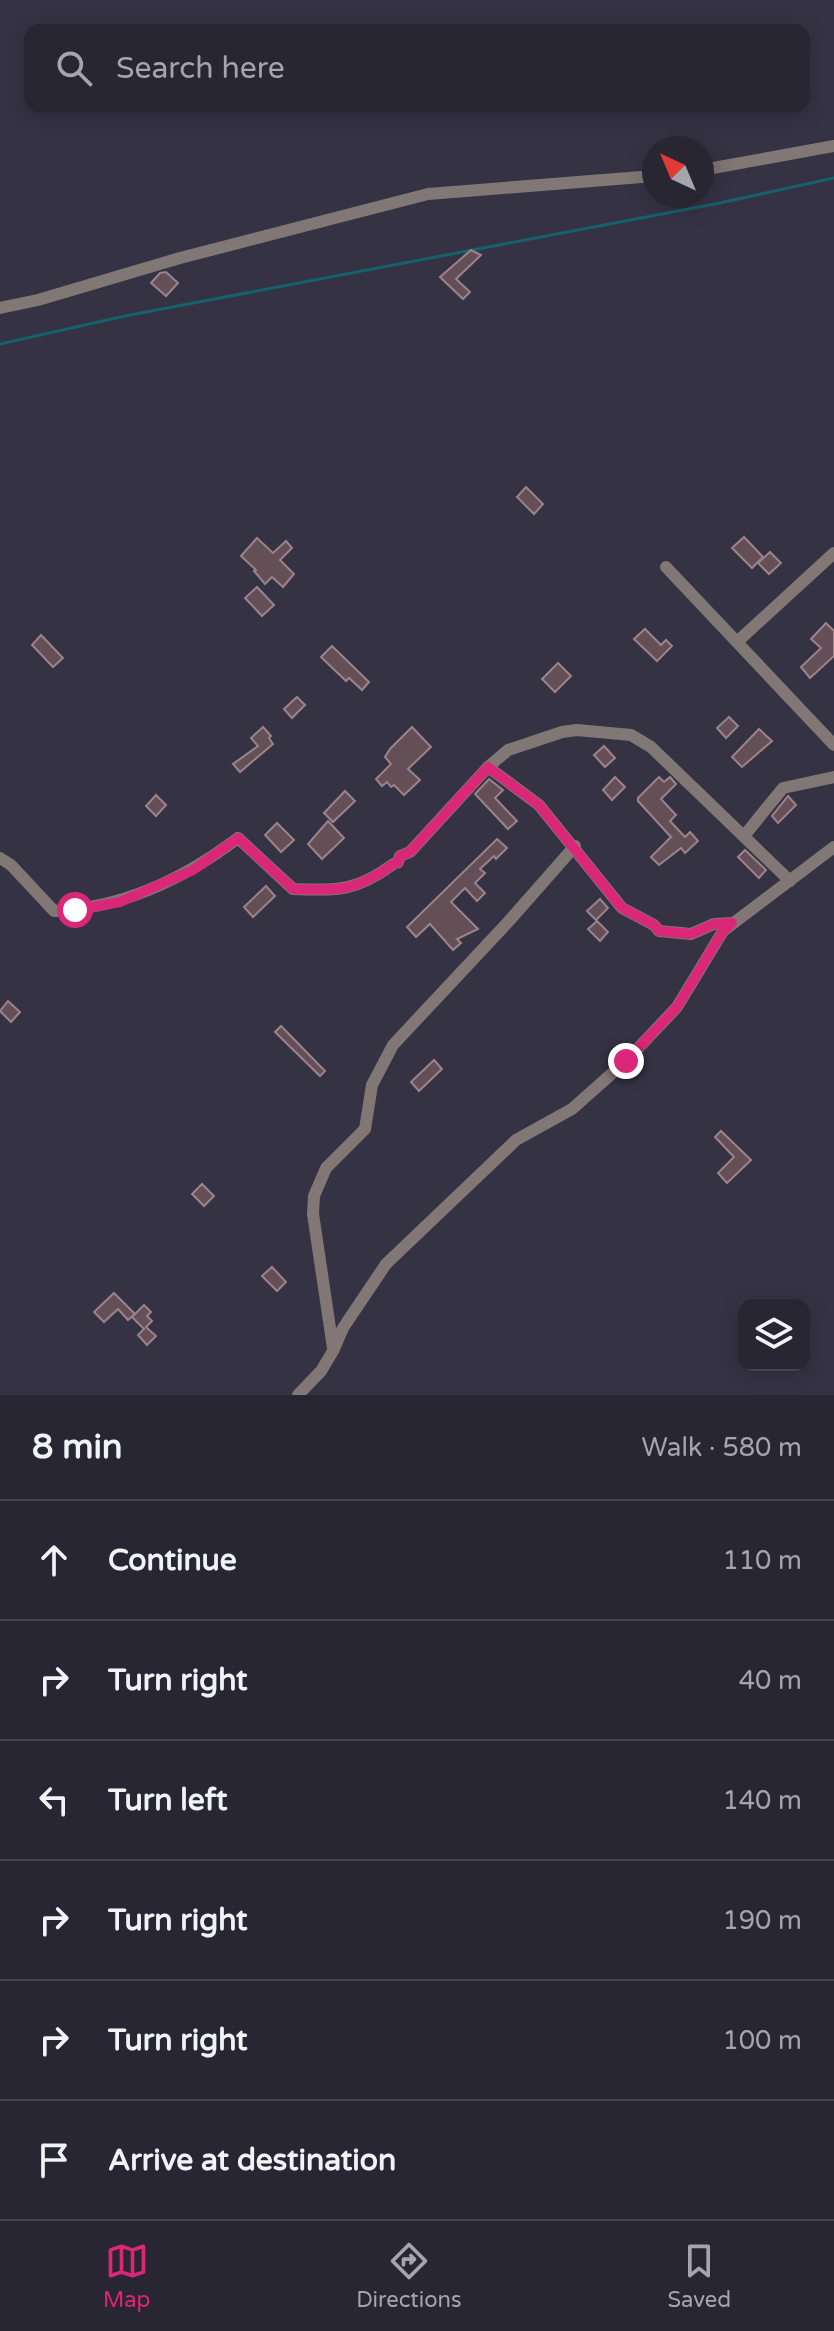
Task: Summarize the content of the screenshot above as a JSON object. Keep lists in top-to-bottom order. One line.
{"north":"top left","page":{"search":"Search here","heading":["8 min","Walk · 580 m"],"list":[["Continue","110 m"],["Turn right","40 m"],["Turn left","140 m"],["Turn right","190 m"],["Turn right","100 m"],"Arrive at destination"],"nav":["Map","Directions","Saved"]}}
